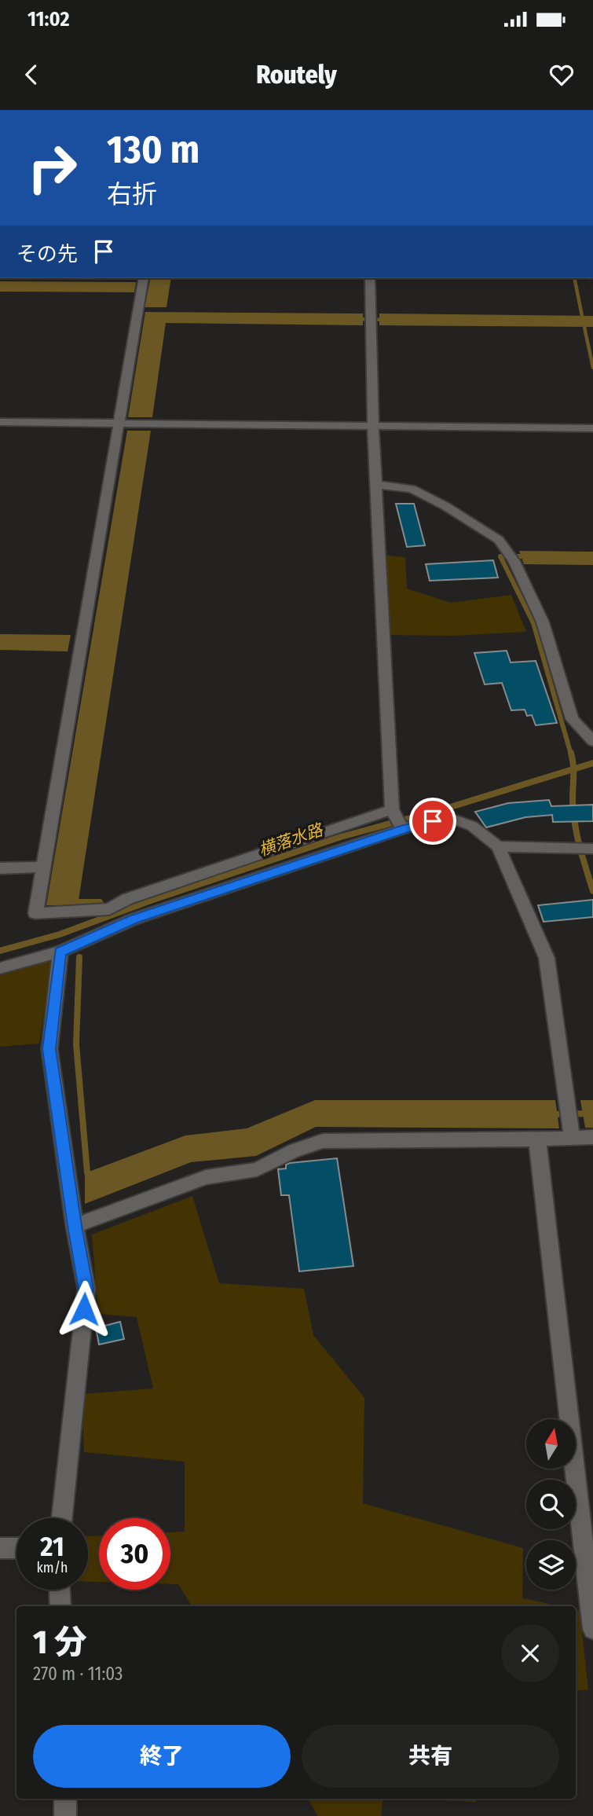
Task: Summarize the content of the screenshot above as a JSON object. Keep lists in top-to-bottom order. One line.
{"water":["横落水路"],"north":"top","page":{"status":"11:02","header":"Routely","turn":["130 m","右折"],"then":"その先","speed":"21 km/h","limit":"30","heading":["1 分","270 m · 11:03"],"buttons":["終了","共有"]}}
